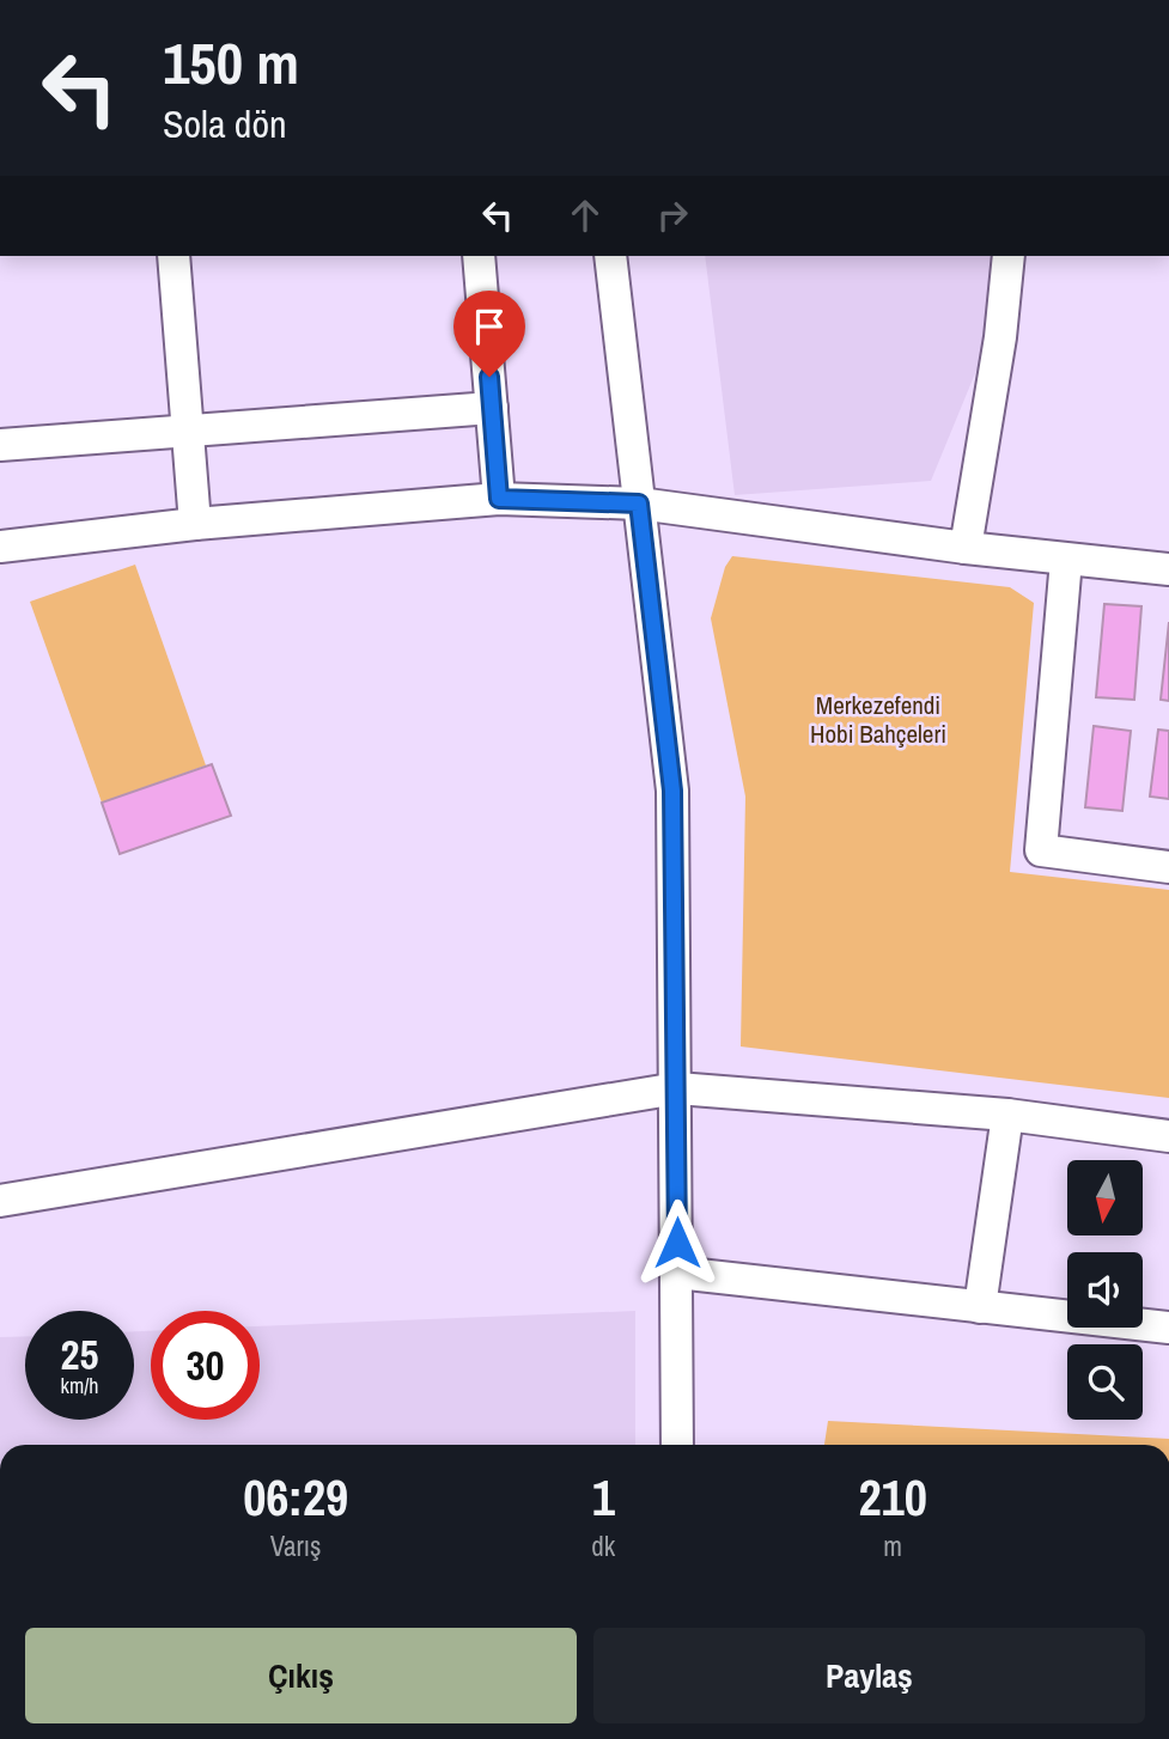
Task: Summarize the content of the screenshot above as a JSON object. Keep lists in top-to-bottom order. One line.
{"parks":["Merkezefendi Hobi Bahçeleri"],"north":"bottom","page":{"turn":["150 m","Sola dön"],"speed":"25 km/h","limit":"30","eta":["06:29","Varış","1","dk","210","m"],"buttons":["Çıkış","Paylaş"]}}
